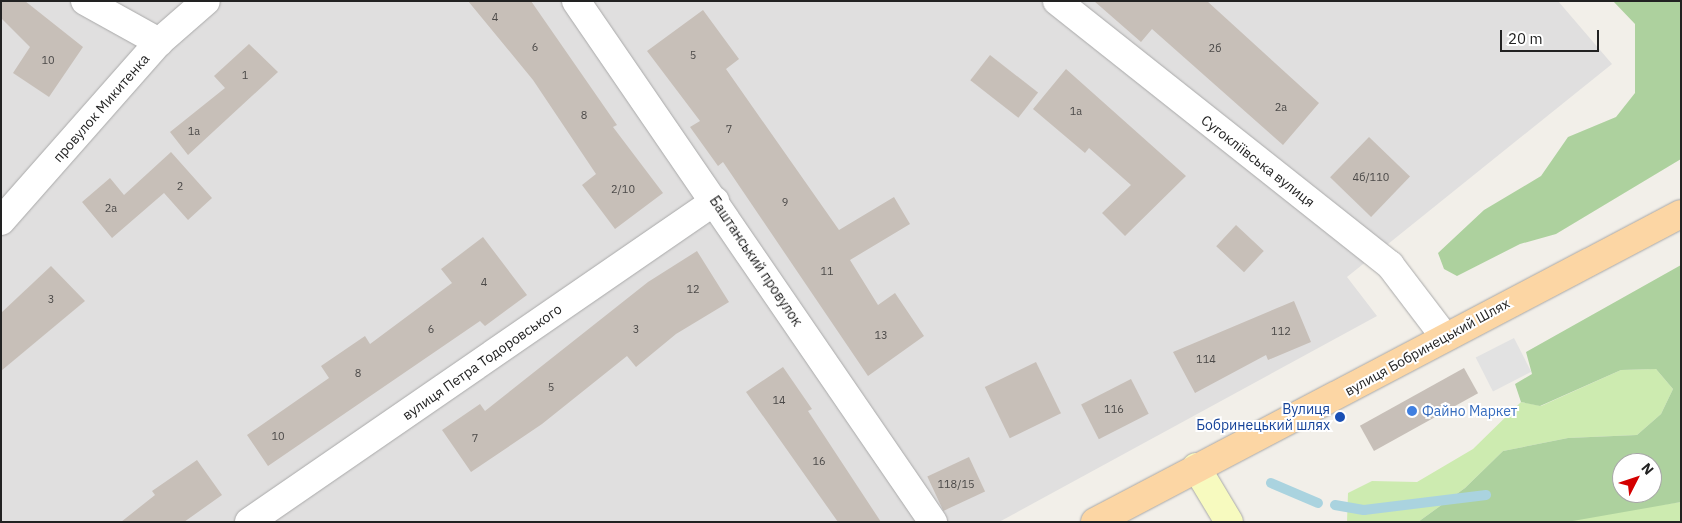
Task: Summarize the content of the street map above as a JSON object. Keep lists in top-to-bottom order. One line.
{"streets":{"main road":["вулиця Бобринецький Шлях"],"street":["провулок Микитенка","Сугокліївська вулиця","Баштанський провулок","вулиця Петра Тодоровського"]},"crossings":[["Сугокліївська вулиця","вулиця Бобринецький Шлях"],["Баштанський провулок","вулиця Петра Тодоровського"]],"places":["Файно Маркет","Вулиця Бобринецький шлях"],"house_numbers":["4","6","2б","5","10","1","2а","1а","8","7","1а","4б/110","2","2/10","9","2а","11","4","12","3","6","3","112","13","114","8","5","14","116","10","7","16","118/15"],"scale_bar":"20 m","north":"top right"}
